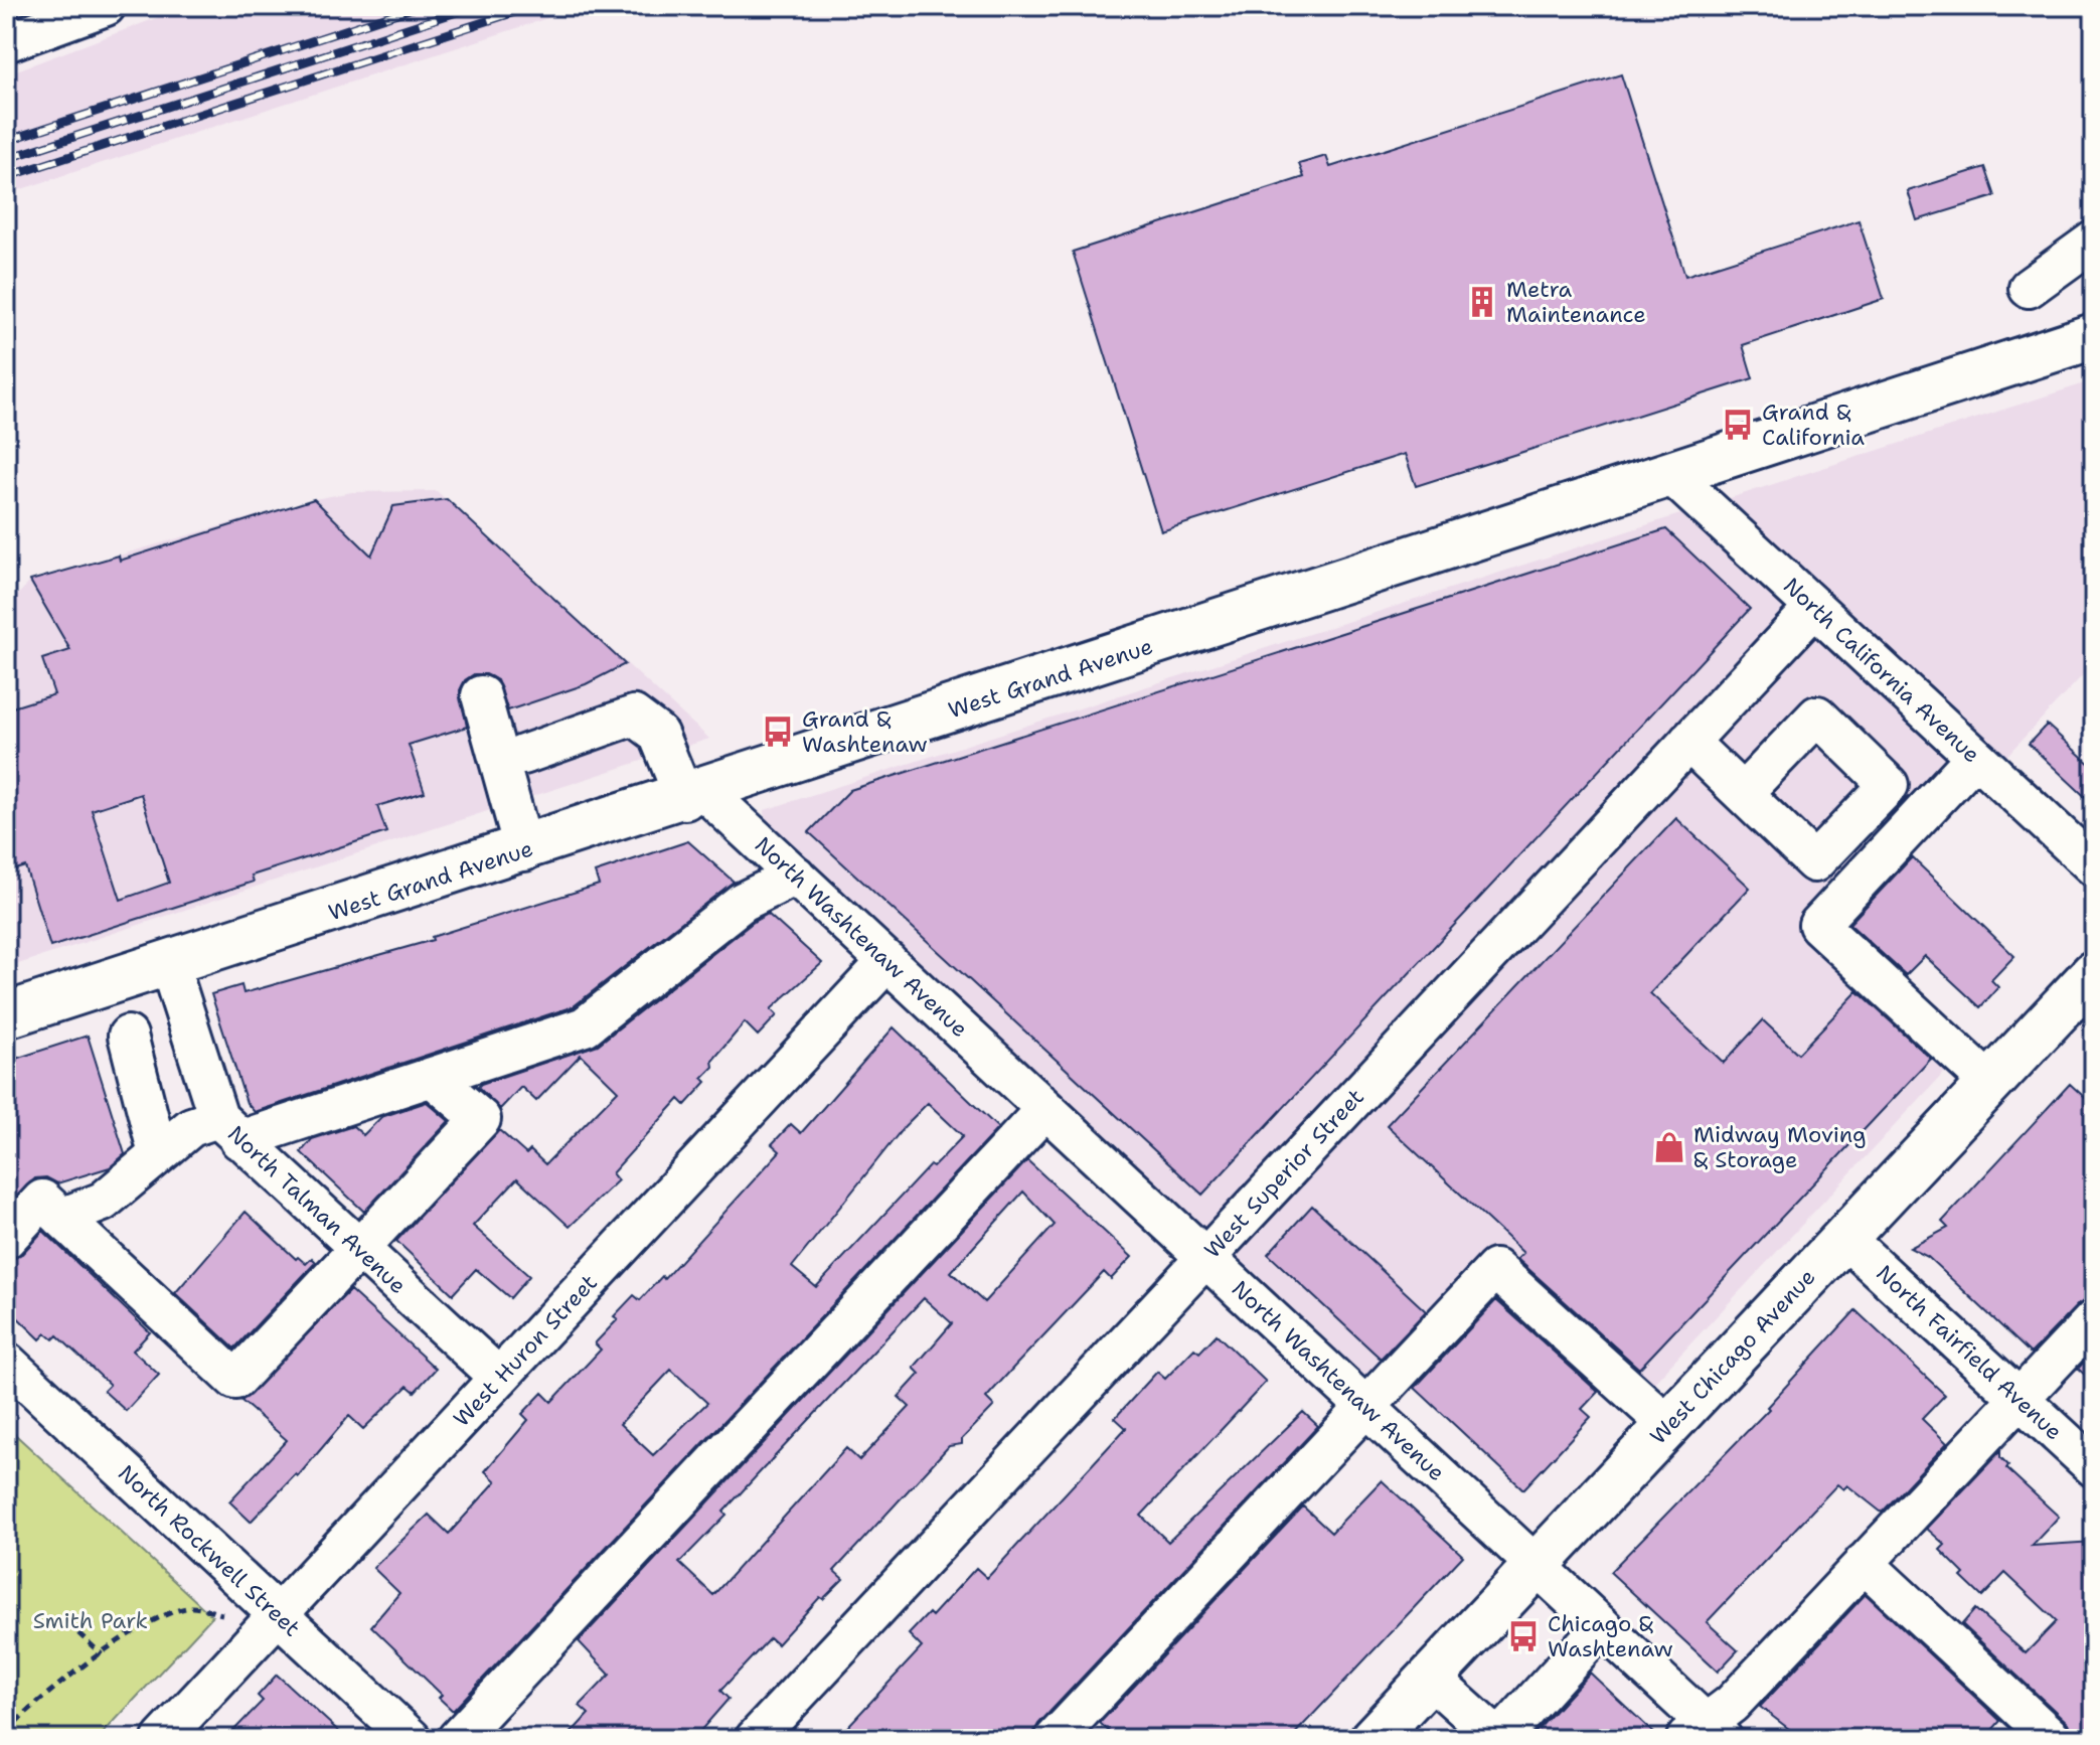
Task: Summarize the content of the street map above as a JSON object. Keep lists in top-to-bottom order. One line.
{"streets":{"main road":["West Grand Avenue","West Chicago Avenue"],"street":["North California Avenue","North Washtenaw Avenue","West Superior Street","North Talman Avenue","West Huron Street","North Fairfield Avenue","North Rockwell Street"]},"crossings":[["North California Avenue","West Grand Avenue"],["North California Avenue","West Superior Street"],["West Grand Avenue","North Washtenaw Avenue"],["West Grand Avenue","North Talman Avenue"],["North Washtenaw Avenue","West Superior Street"],["North Washtenaw Avenue","West Huron Street"],["North Washtenaw Avenue","West Chicago Avenue"],["North Talman Avenue","West Huron Street"],["West Huron Street","North Rockwell Street"],["North Fairfield Avenue","West Chicago Avenue"]],"parks":["Smith Park"],"places":{"building":["Metra Maintenance"],"bus stop":["Grand & California","Grand & Washtenaw","Chicago & Washtenaw"],"shop":["Midway Moving & Storage"]}}
